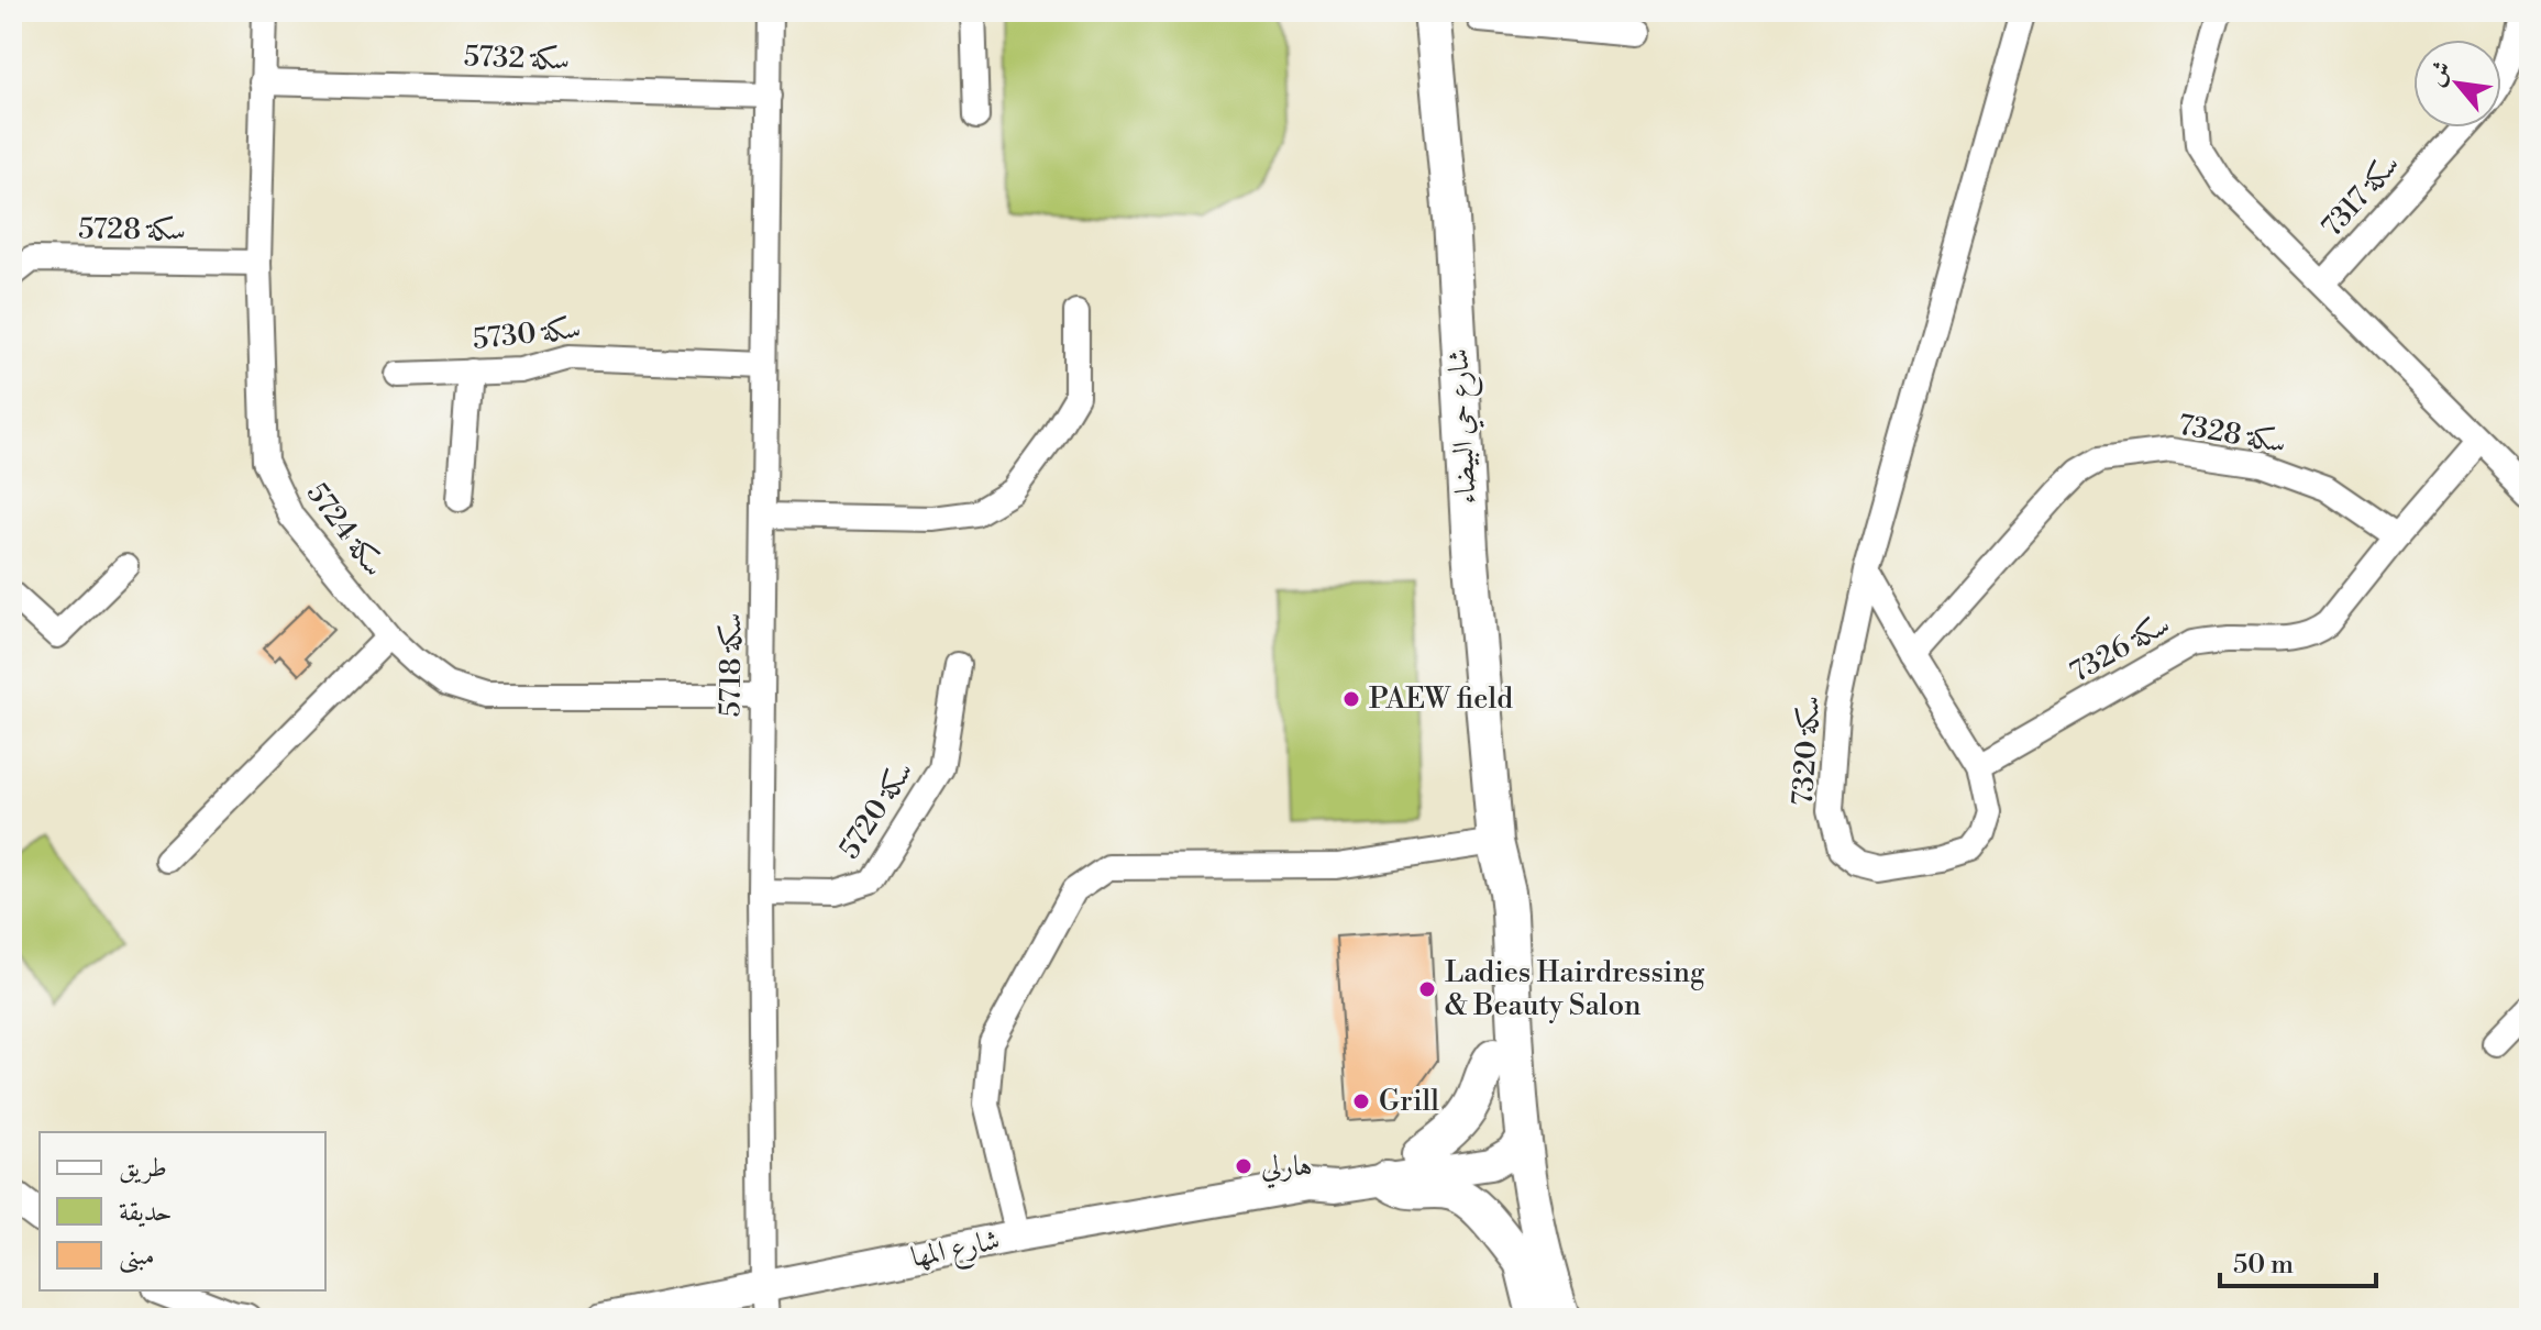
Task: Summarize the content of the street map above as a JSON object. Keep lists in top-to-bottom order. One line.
{"streets":{"main road":["شارع حي البيضاء"],"street":["سكة 5732","سكة 7317","سكة 5728","سكة 5730","سكة 7328","سكة 5724","سكة 7326","سكة 5718","سكة 7320","سكة 5720","شارع المها"]},"crossings":[["سكة 5732","سكة 5724"],["سكة 5732","سكة 5718"],["سكة 5728","سكة 5724"],["سكة 5730","سكة 5718"],["سكة 7328","سكة 7326"],["سكة 7328","سكة 7320"],["سكة 5724","سكة 5718"],["سكة 7326","سكة 7320"],["سكة 5718","سكة 5720"],["سكة 5718","شارع المها"]],"places":["PAEW field","Ladies Hairdressing & Beauty Salon","Grill","هارلي"],"legend":["طريق","حديقة","مبنى"],"scale_bar":"50 m","north":"top left"}
